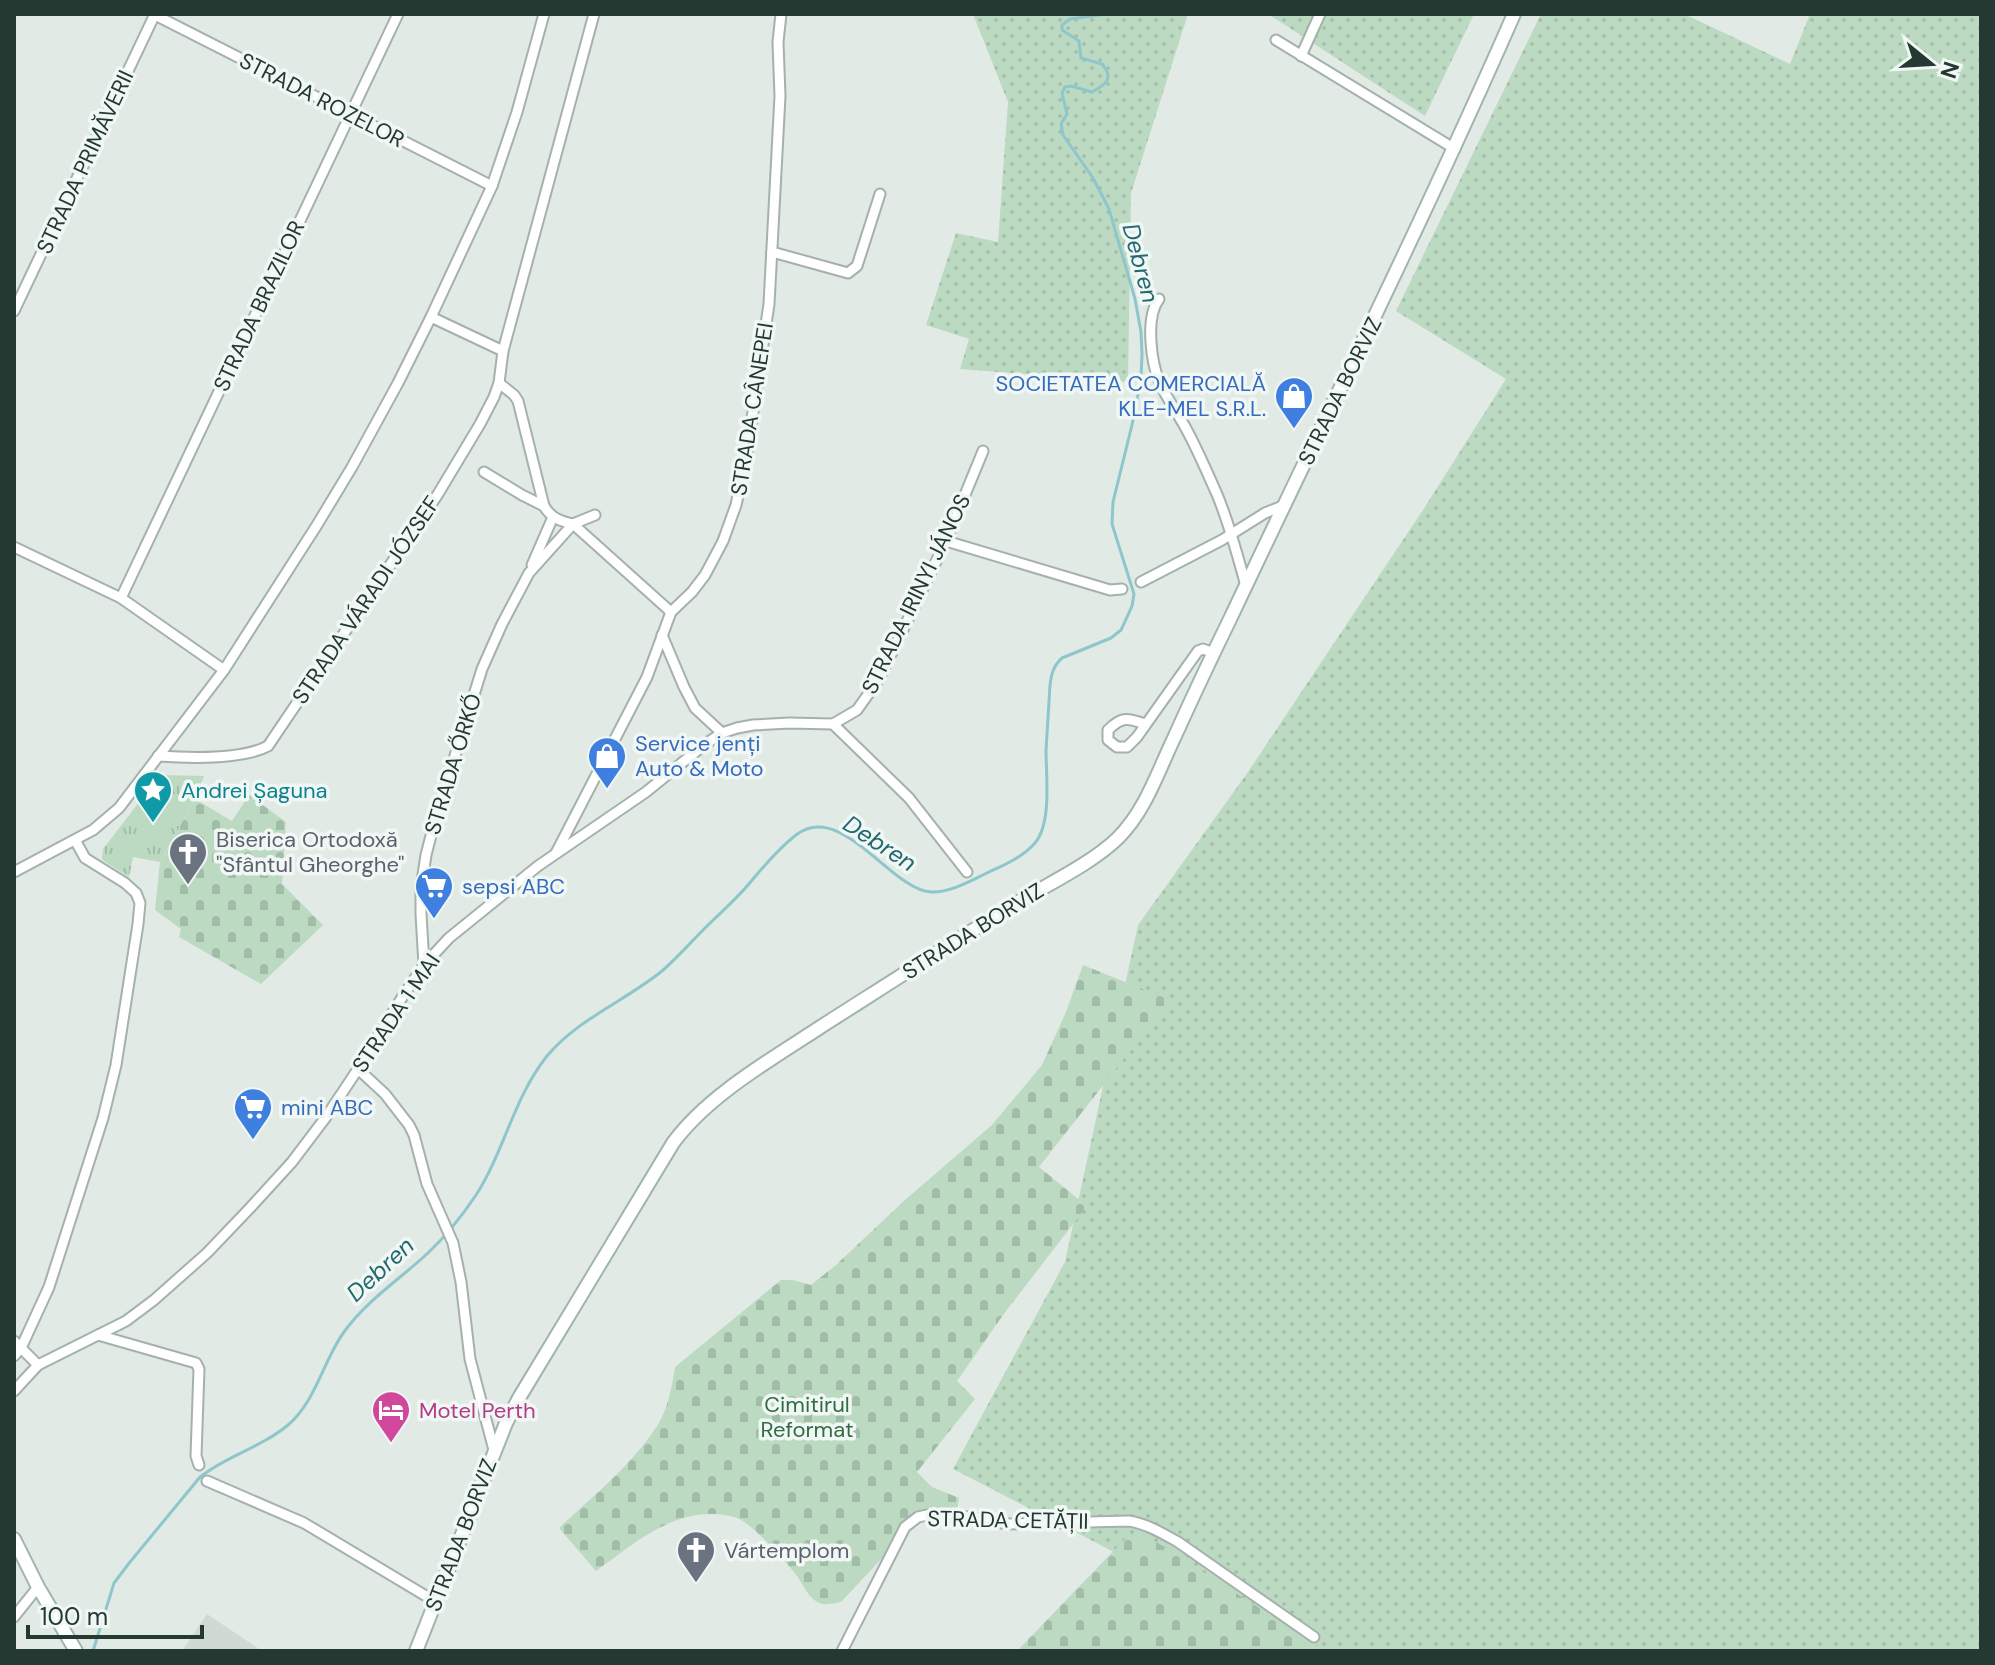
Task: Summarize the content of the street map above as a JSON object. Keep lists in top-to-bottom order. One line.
{"streets":{"main road":["STRADA BORVIZ"],"street":["STRADA ROZELOR","STRADA PRIMĂVERII","STRADA BRAZILOR","STRADA CÂNEPEI","STRADA IRINYI JÁNOS","STRADA VÁRADI JÓZSEF","STRADA ŐRKŐ","STRADA 1 MAI","STRADA CETĂȚII"]},"crossings":[["STRADA ROZELOR","STRADA PRIMĂVERII"],["STRADA ROZELOR","STRADA BRAZILOR"],["STRADA CÂNEPEI","STRADA 1 MAI"],["STRADA IRINYI JÁNOS","STRADA 1 MAI"],["STRADA ŐRKŐ","STRADA 1 MAI"]],"water":["Debren"],"parks":["Cimitirul Reformat"],"places":{"shop":["SOCIETATEA COMERCIALĂ KLE-MEL S.R.L.","Service jenți Auto & Moto"],"place":["Andrei Șaguna"],"church":["Biserica Ortodoxă \"Sfântul Gheorghe\"","Vártemplom"],"supermarket":["sepsi ABC","mini ABC"],"hotel":["Motel Perth"]},"scale_bar":"100 m","north":"right"}
